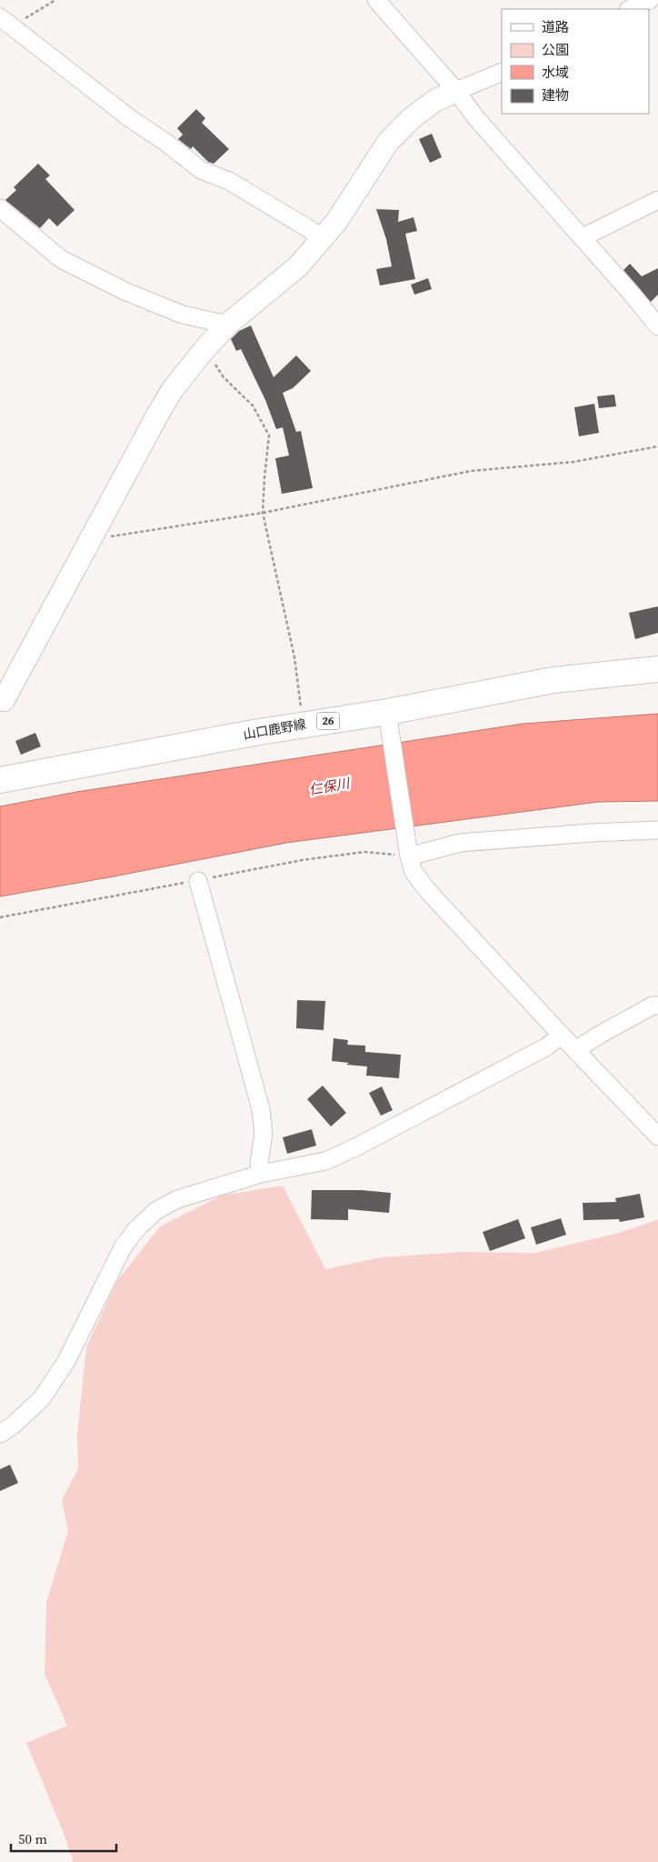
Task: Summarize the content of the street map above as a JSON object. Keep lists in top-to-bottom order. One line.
{"streets":{"main road":["26","山口鹿野線"]},"water":["仁保川"],"legend":["道路","公園","水域","建物"],"scale_bar":"50 m"}
